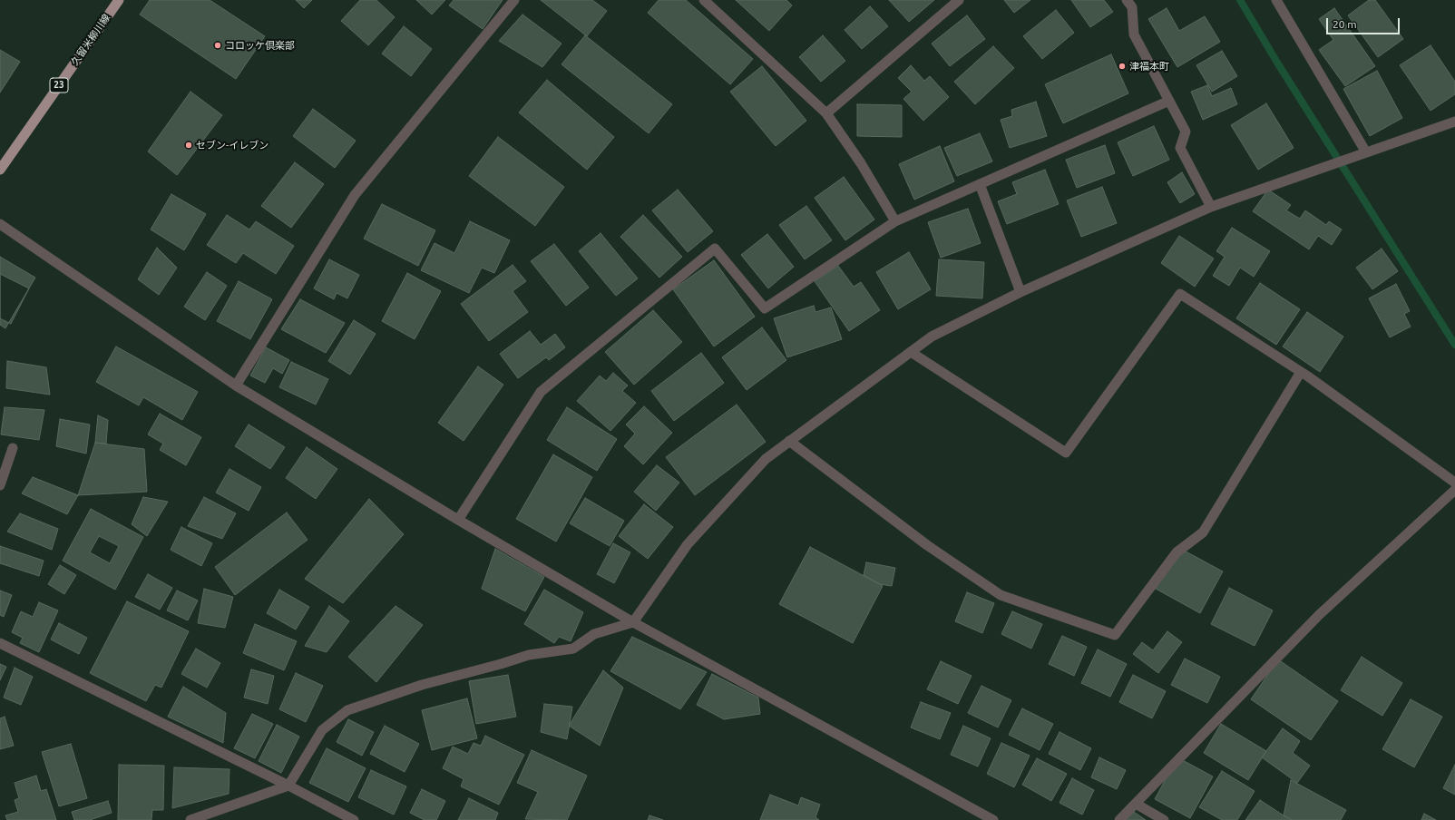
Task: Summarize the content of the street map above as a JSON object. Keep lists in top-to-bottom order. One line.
{"streets":{"main road":["久留米柳川線","23"]},"places":["コロッケ倶楽部","津福本町","セブン-イレブン"],"scale_bar":"20 m"}
